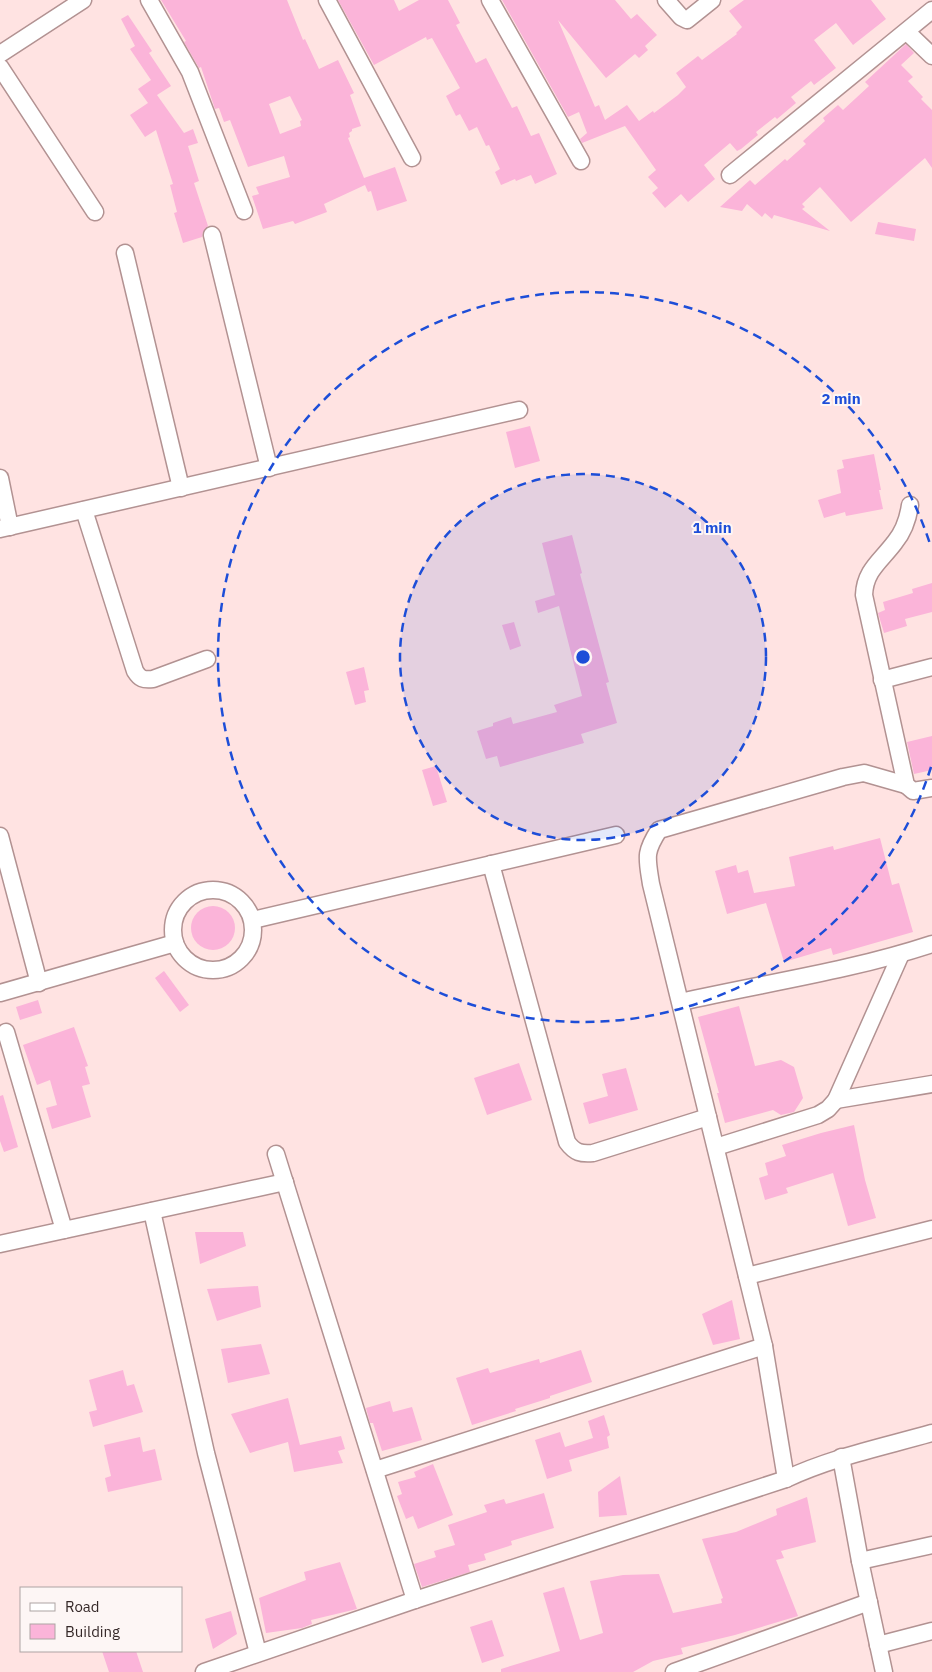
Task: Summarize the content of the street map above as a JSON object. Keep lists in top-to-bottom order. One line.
{"legend":["Road","Building"],"rings":["2 min","1 min"]}
